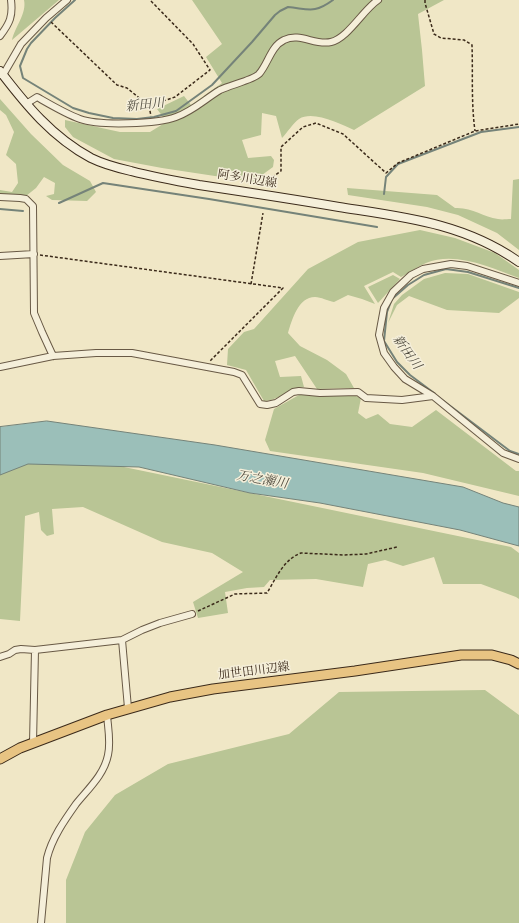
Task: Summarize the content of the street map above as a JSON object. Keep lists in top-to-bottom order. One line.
{"streets":{"main road":["阿多川辺線","加世田川辺線"]},"water":["新田川","万之瀬川"]}
